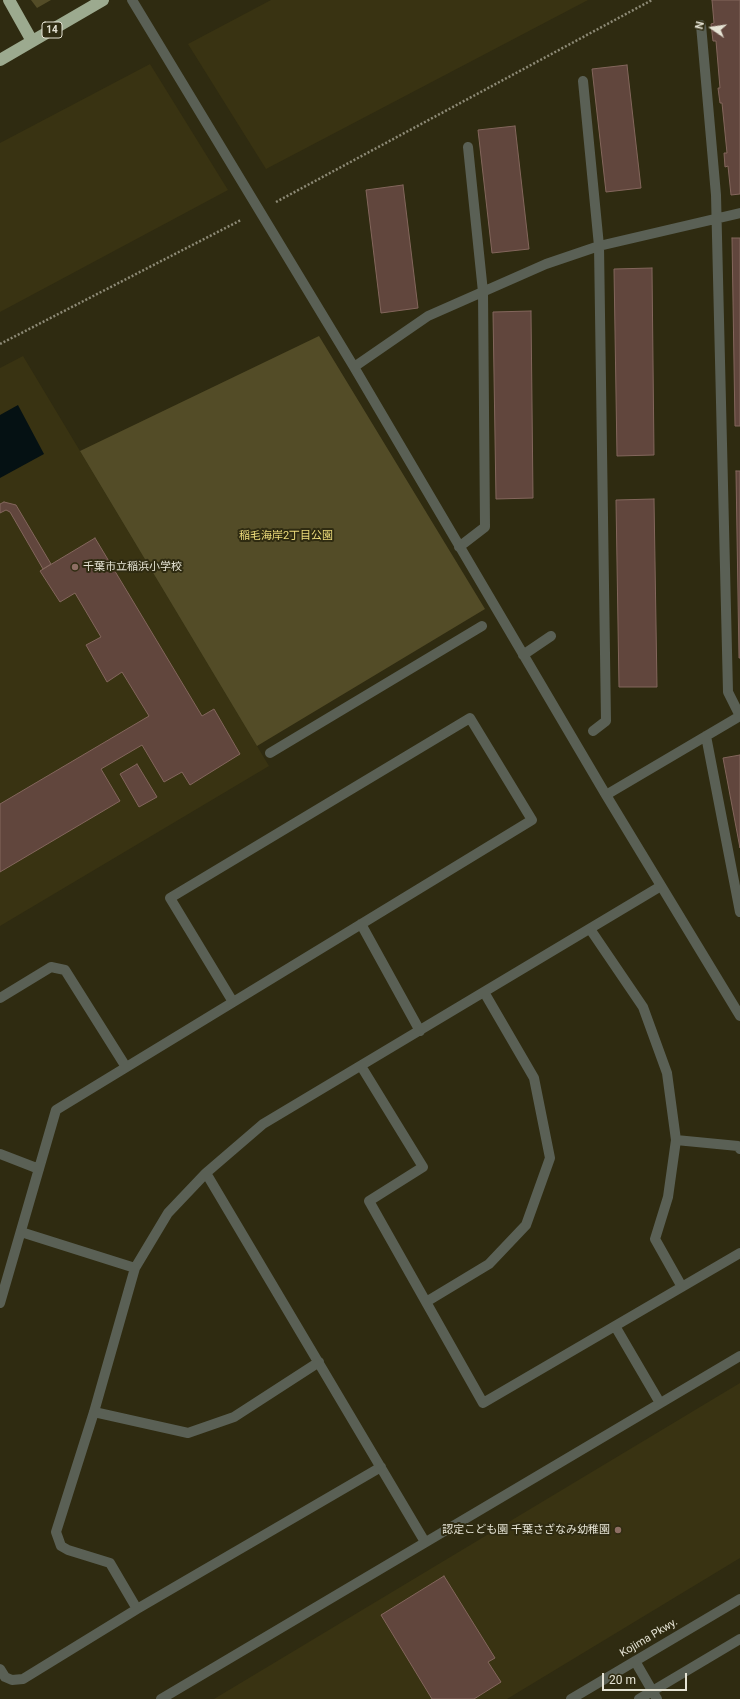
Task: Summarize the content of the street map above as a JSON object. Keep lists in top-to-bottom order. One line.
{"streets":{"highway":["14"],"street":["Kojima Pkwy."]},"parks":["稲毛海岸2丁目公園"],"places":["千葉市立稲浜小学校","認定こども園 千葉さざなみ幼稚園"],"scale_bar":"20 m","north":"left"}
